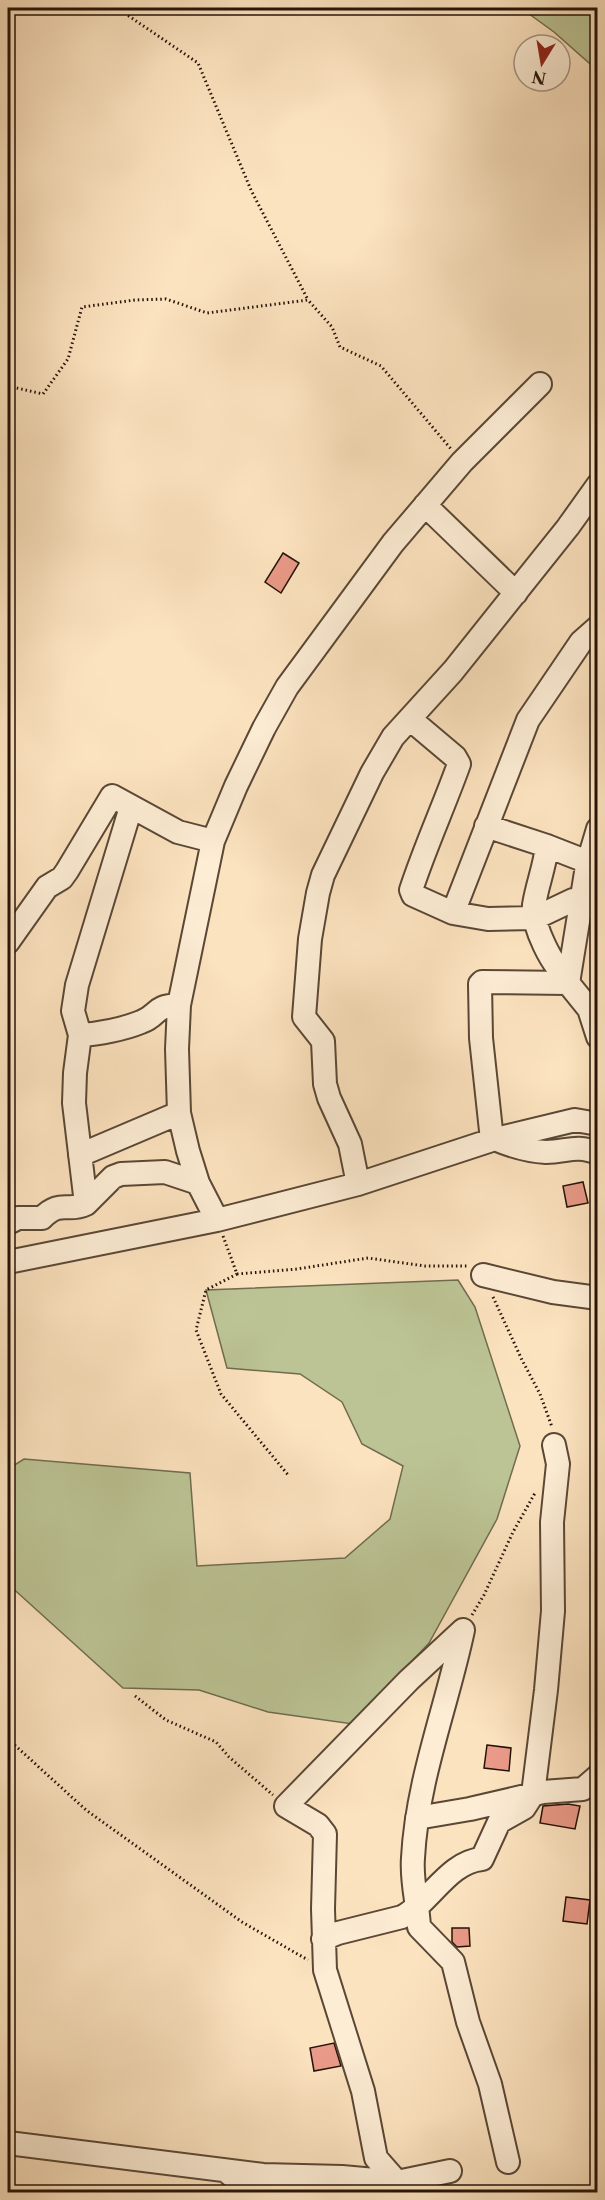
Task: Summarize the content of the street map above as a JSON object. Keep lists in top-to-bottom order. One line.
{"north":"bottom"}
